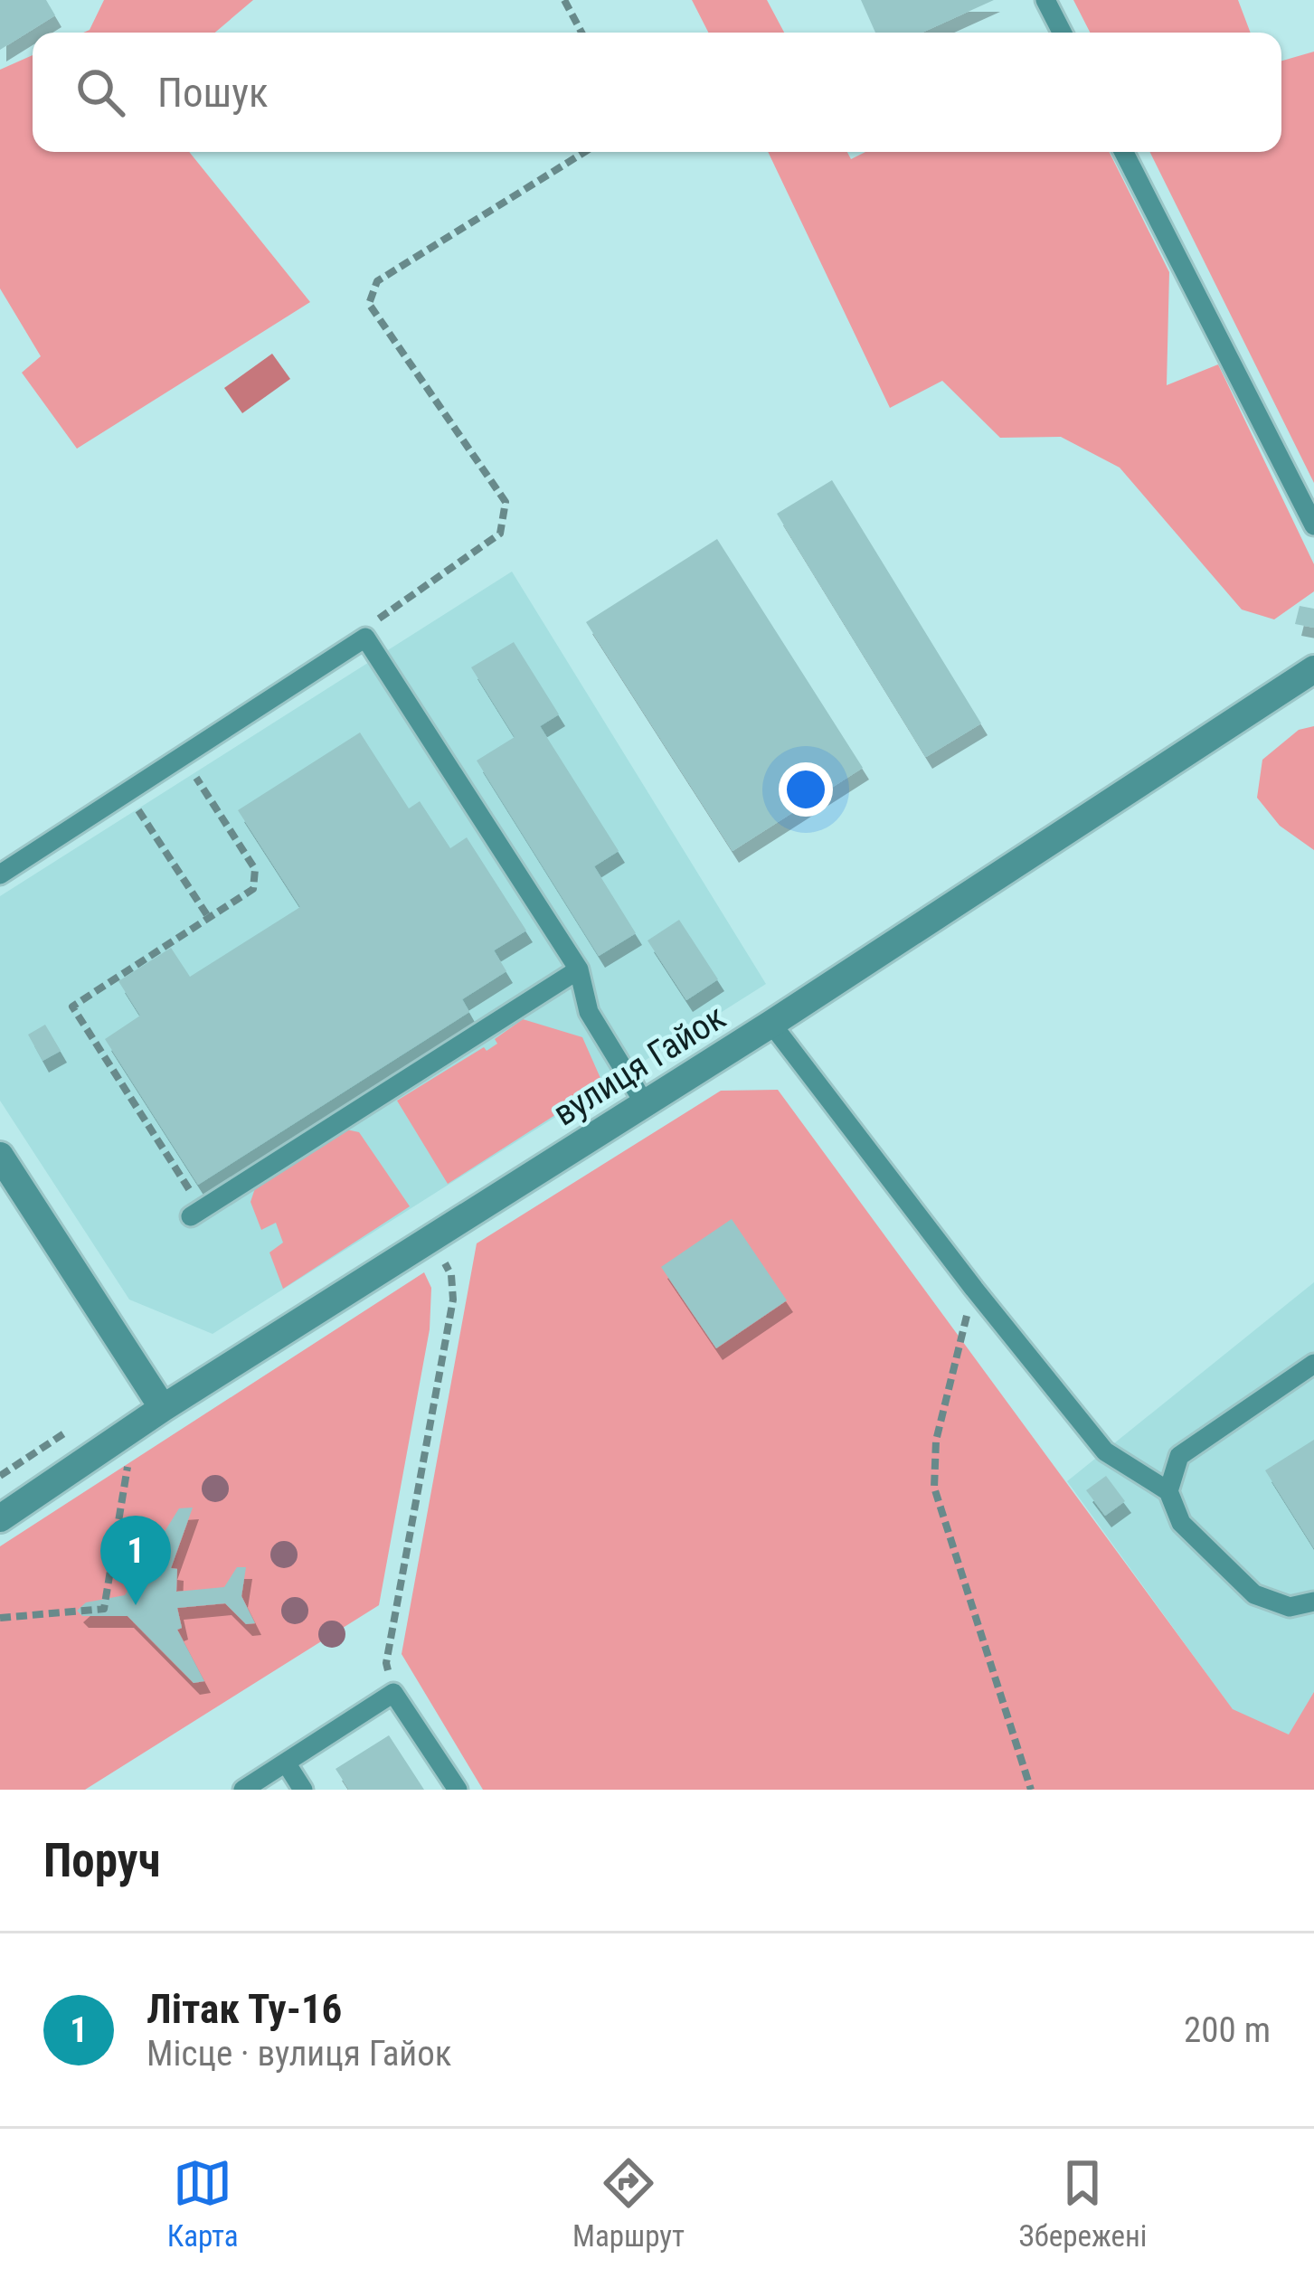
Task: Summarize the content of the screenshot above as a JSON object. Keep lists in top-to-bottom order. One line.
{"streets":{"street":["вулиця Гайок"]},"page":{"search":"Пошук","pins":"1","heading":"Поруч","list":[{"mark":"1","name":"Літак Ту-16","note":"Місце · вулиця Гайок","value":"200 m"}],"nav":["Карта","Маршрут","Збережені"]}}
